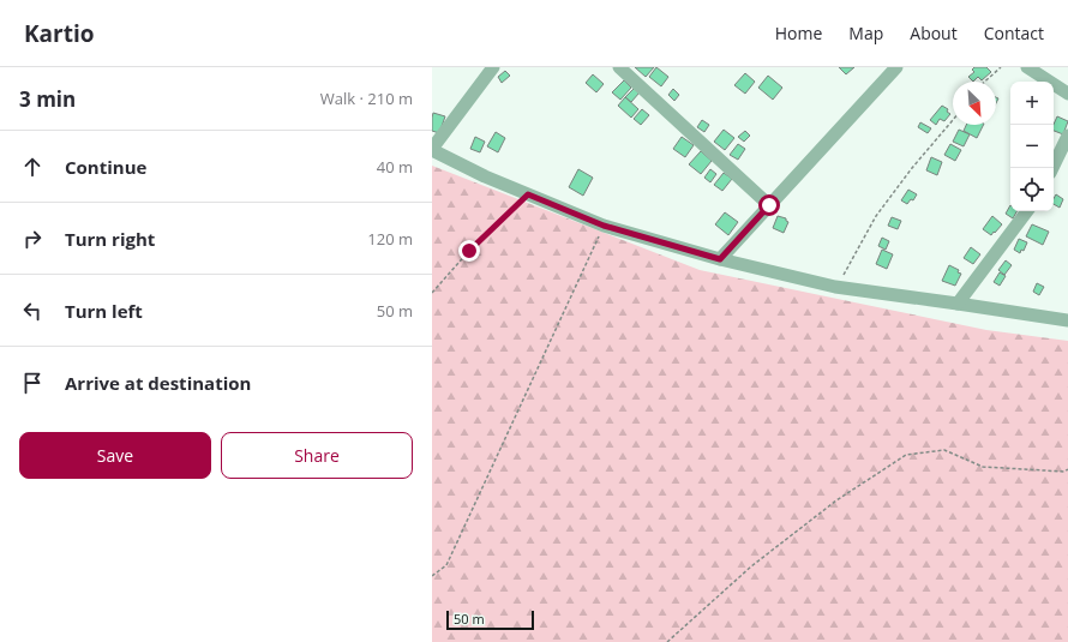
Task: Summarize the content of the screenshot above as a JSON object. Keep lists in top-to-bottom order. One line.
{"scale_bar":"50 m","north":"bottom right","page":{"header":"Kartio","nav":["Home","Map","About","Contact"],"heading":["3 min","Walk · 210 m"],"map_buttons":["+","−"],"list":[["Continue","40 m"],["Turn right","120 m"],["Turn left","50 m"],"Arrive at destination"],"buttons":["Save","Share"],"scale":"50 m"}}
